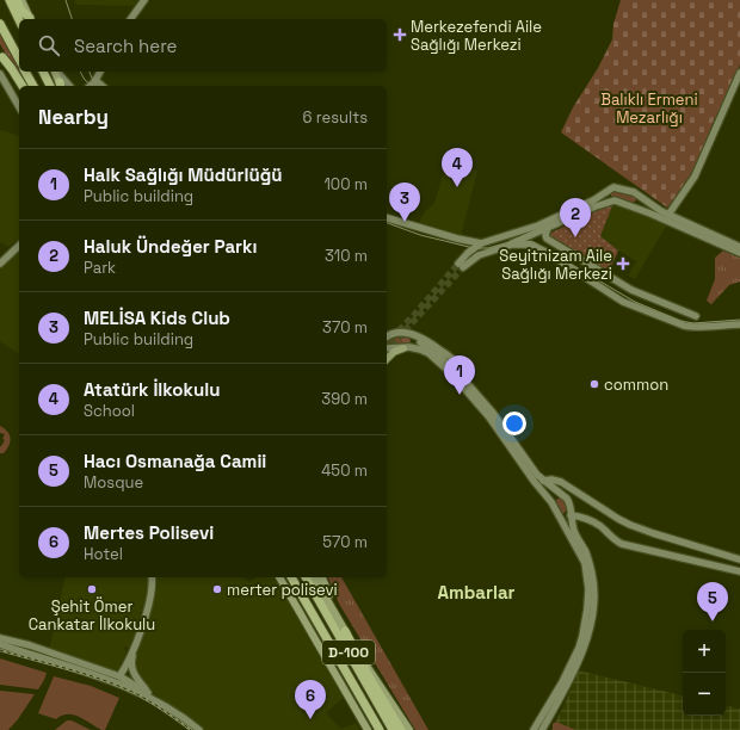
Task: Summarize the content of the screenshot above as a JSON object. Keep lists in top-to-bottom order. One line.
{"streets":{"highway":["D-100"]},"districts":["Ambarlar"],"parks":["Balıklı Ermeni Mezarlığı"],"places":{"health":["Merkezefendi Aile Sağlığı Merkezi","Seyitnizam Aile Sağlığı Merkezi"],"other":["common","Şehit Ömer Cankatar İlkokulu","merter polisevi"]},"page":{"search":"Search here","heading":["Nearby","6 results"],"pins":["4","3","2","1","5","6"],"list":[{"mark":"1","name":"Halk Sağlığı Müdürlüğü","note":"Public building","value":"100 m"},{"mark":"2","name":"Haluk Ündeğer Parkı","note":"Park","value":"310 m"},{"mark":"3","name":"MELİSA Kids Club","note":"Public building","value":"370 m"},{"mark":"4","name":"Atatürk İlkokulu","note":"School","value":"390 m"},{"mark":"5","name":"Hacı Osmanağa Camii","note":"Mosque","value":"450 m"},{"mark":"6","name":"Mertes Polisevi","note":"Hotel","value":"570 m"}],"map_buttons":["+","−"]}}
